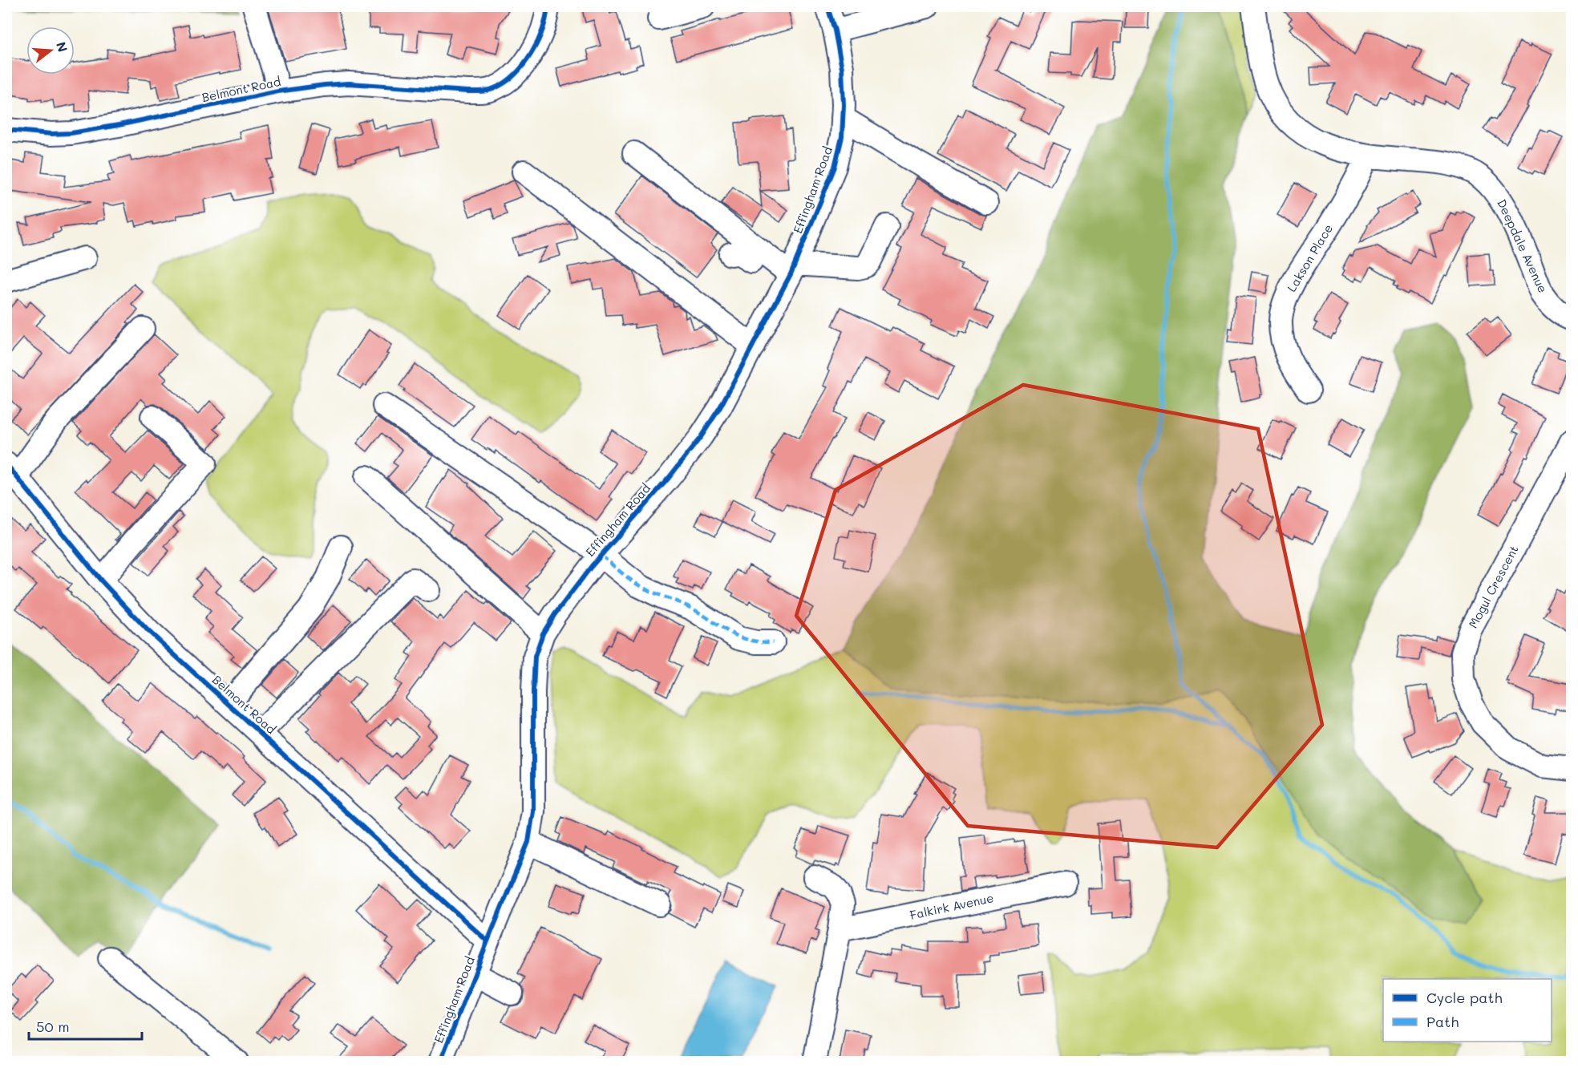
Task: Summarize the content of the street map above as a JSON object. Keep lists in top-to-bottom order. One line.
{"streets":{"street":["Belmont Road","Effingham Road","Deepdale Avenue","Lakson Place","Mogul Crescent","Falkirk Avenue"]},"crossings":[["Belmont Road","Effingham Road"],["Deepdale Avenue","Lakson Place"]],"legend":["Cycle path","Path"],"scale_bar":"50 m","north":"right"}
